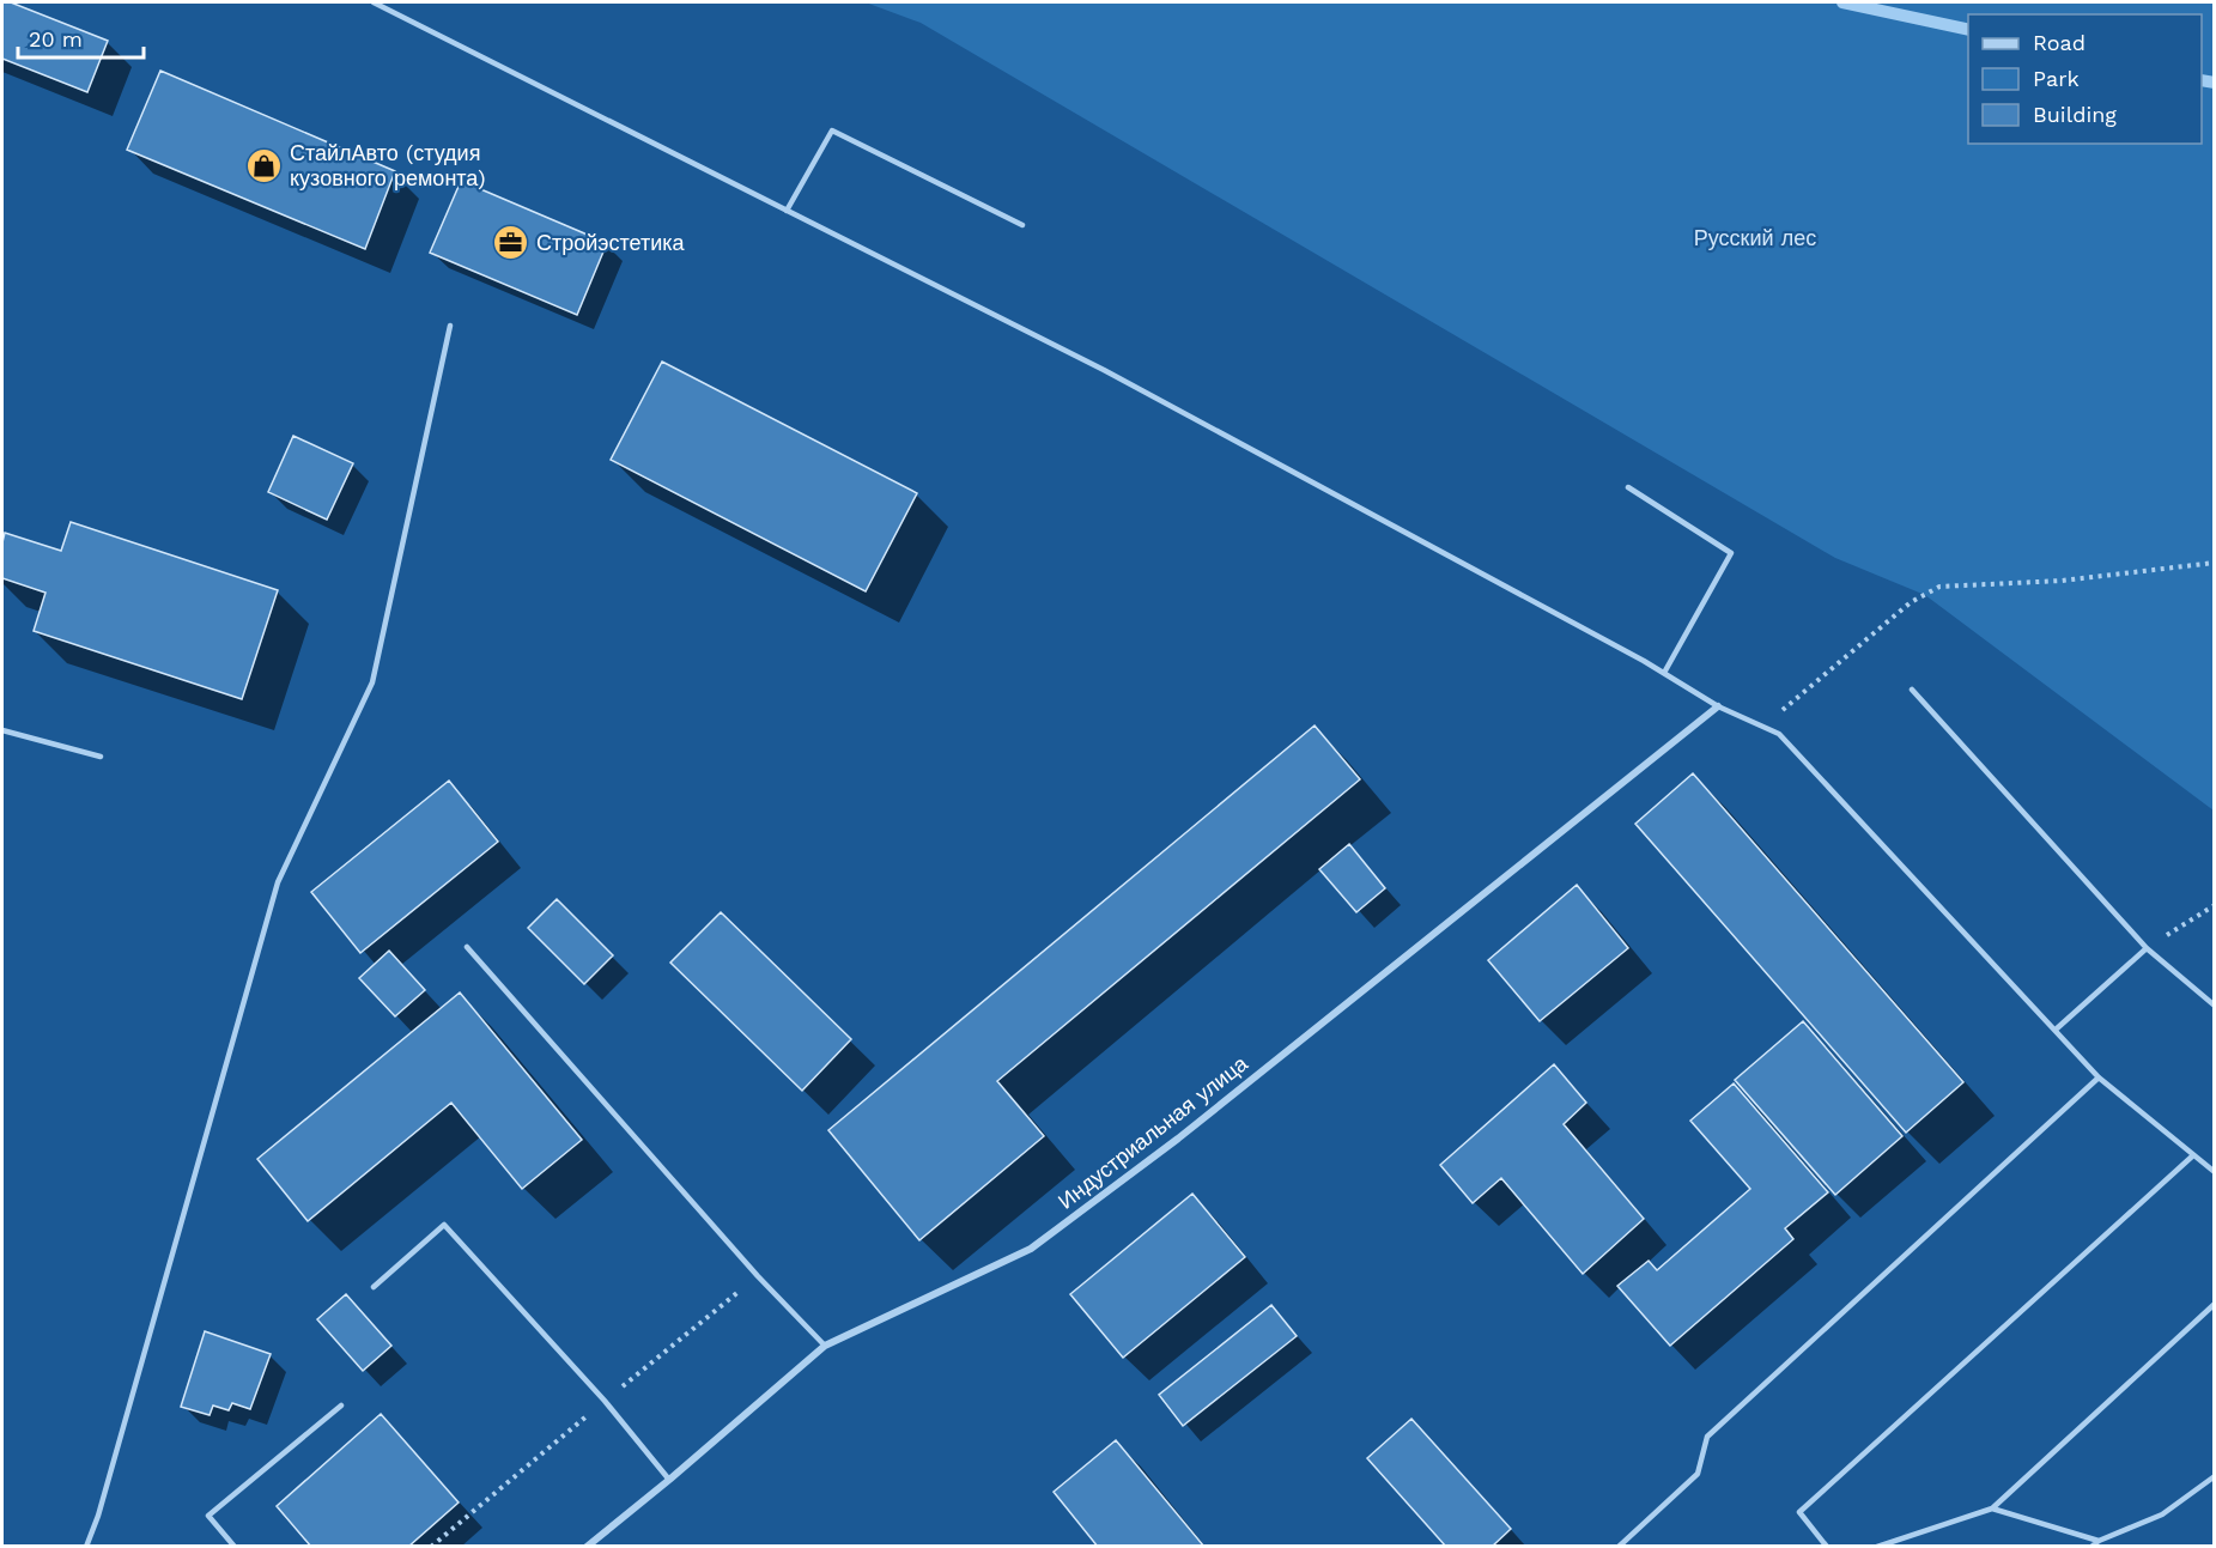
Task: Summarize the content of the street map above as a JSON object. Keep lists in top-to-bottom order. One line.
{"streets":{"street":["Индустриальная улица"]},"parks":["Русский лес"],"places":{"shop":["СтайлАвто (студия кузовного ремонта)"],"office":["Стройэстетика"]},"legend":["Road","Park","Building"],"scale_bar":"20 m"}
